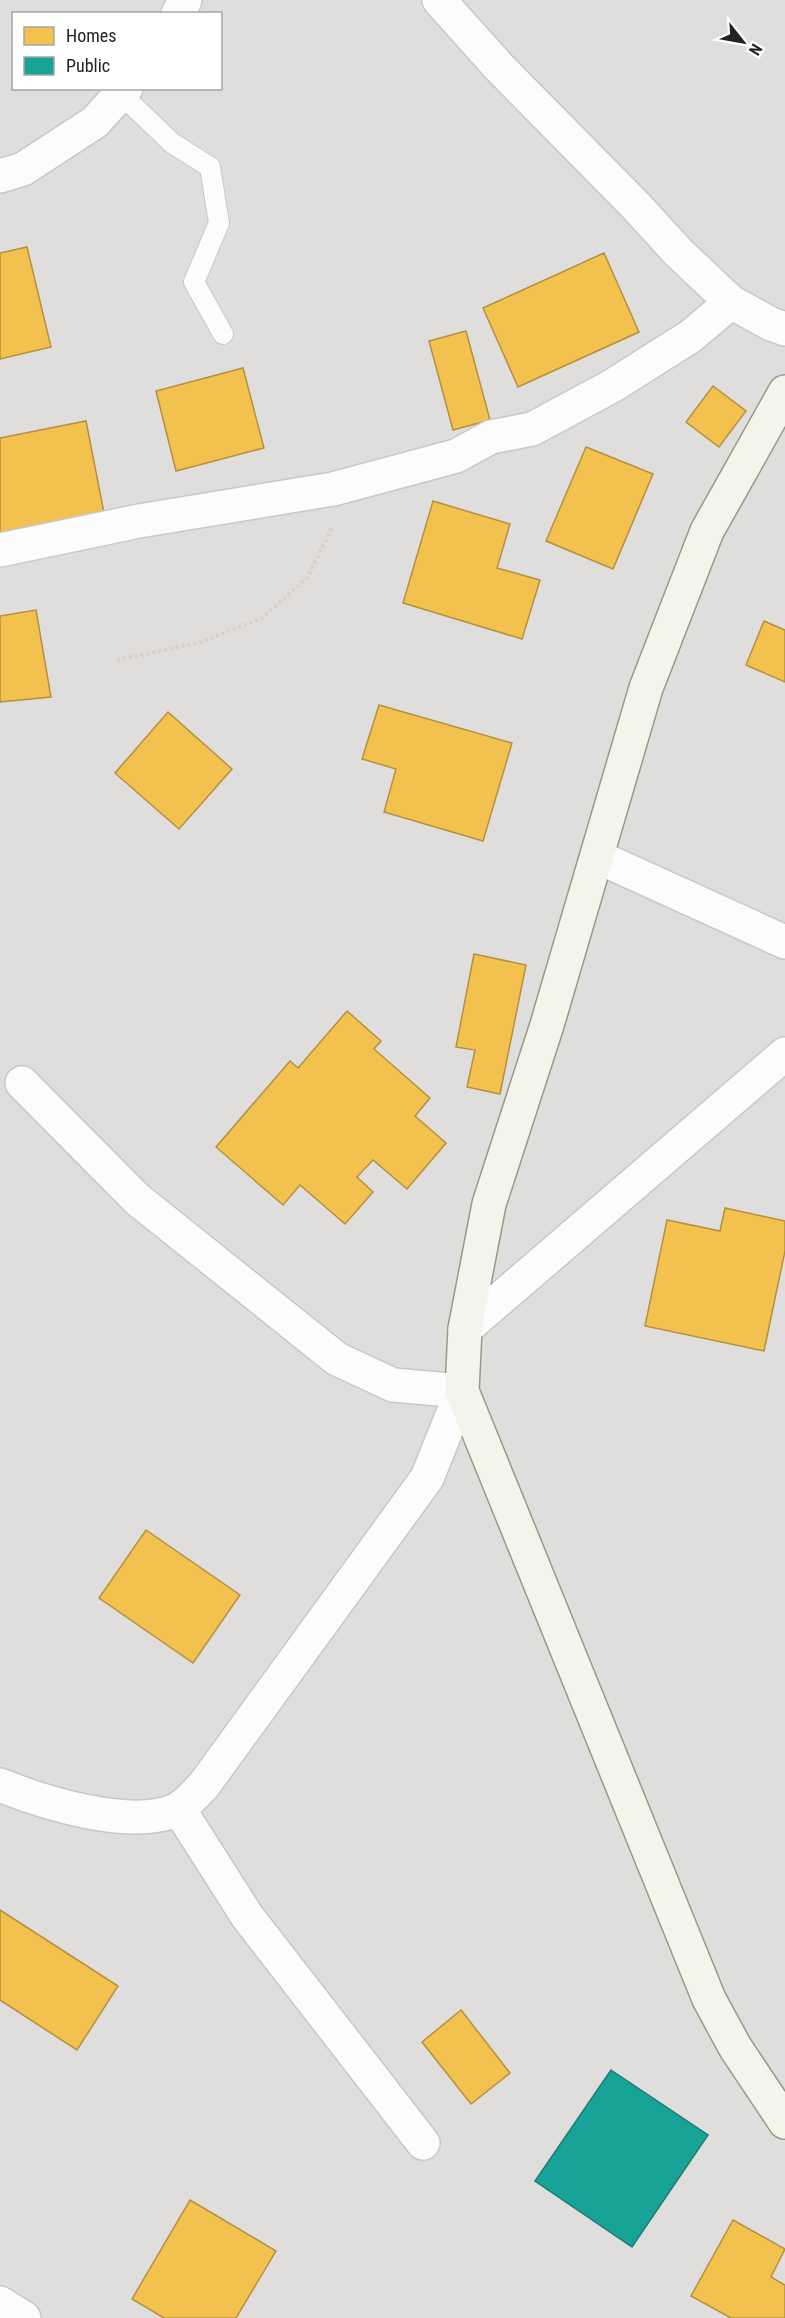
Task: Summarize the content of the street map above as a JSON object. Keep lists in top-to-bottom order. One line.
{"legend":["Homes","Public"],"north":"bottom right"}
